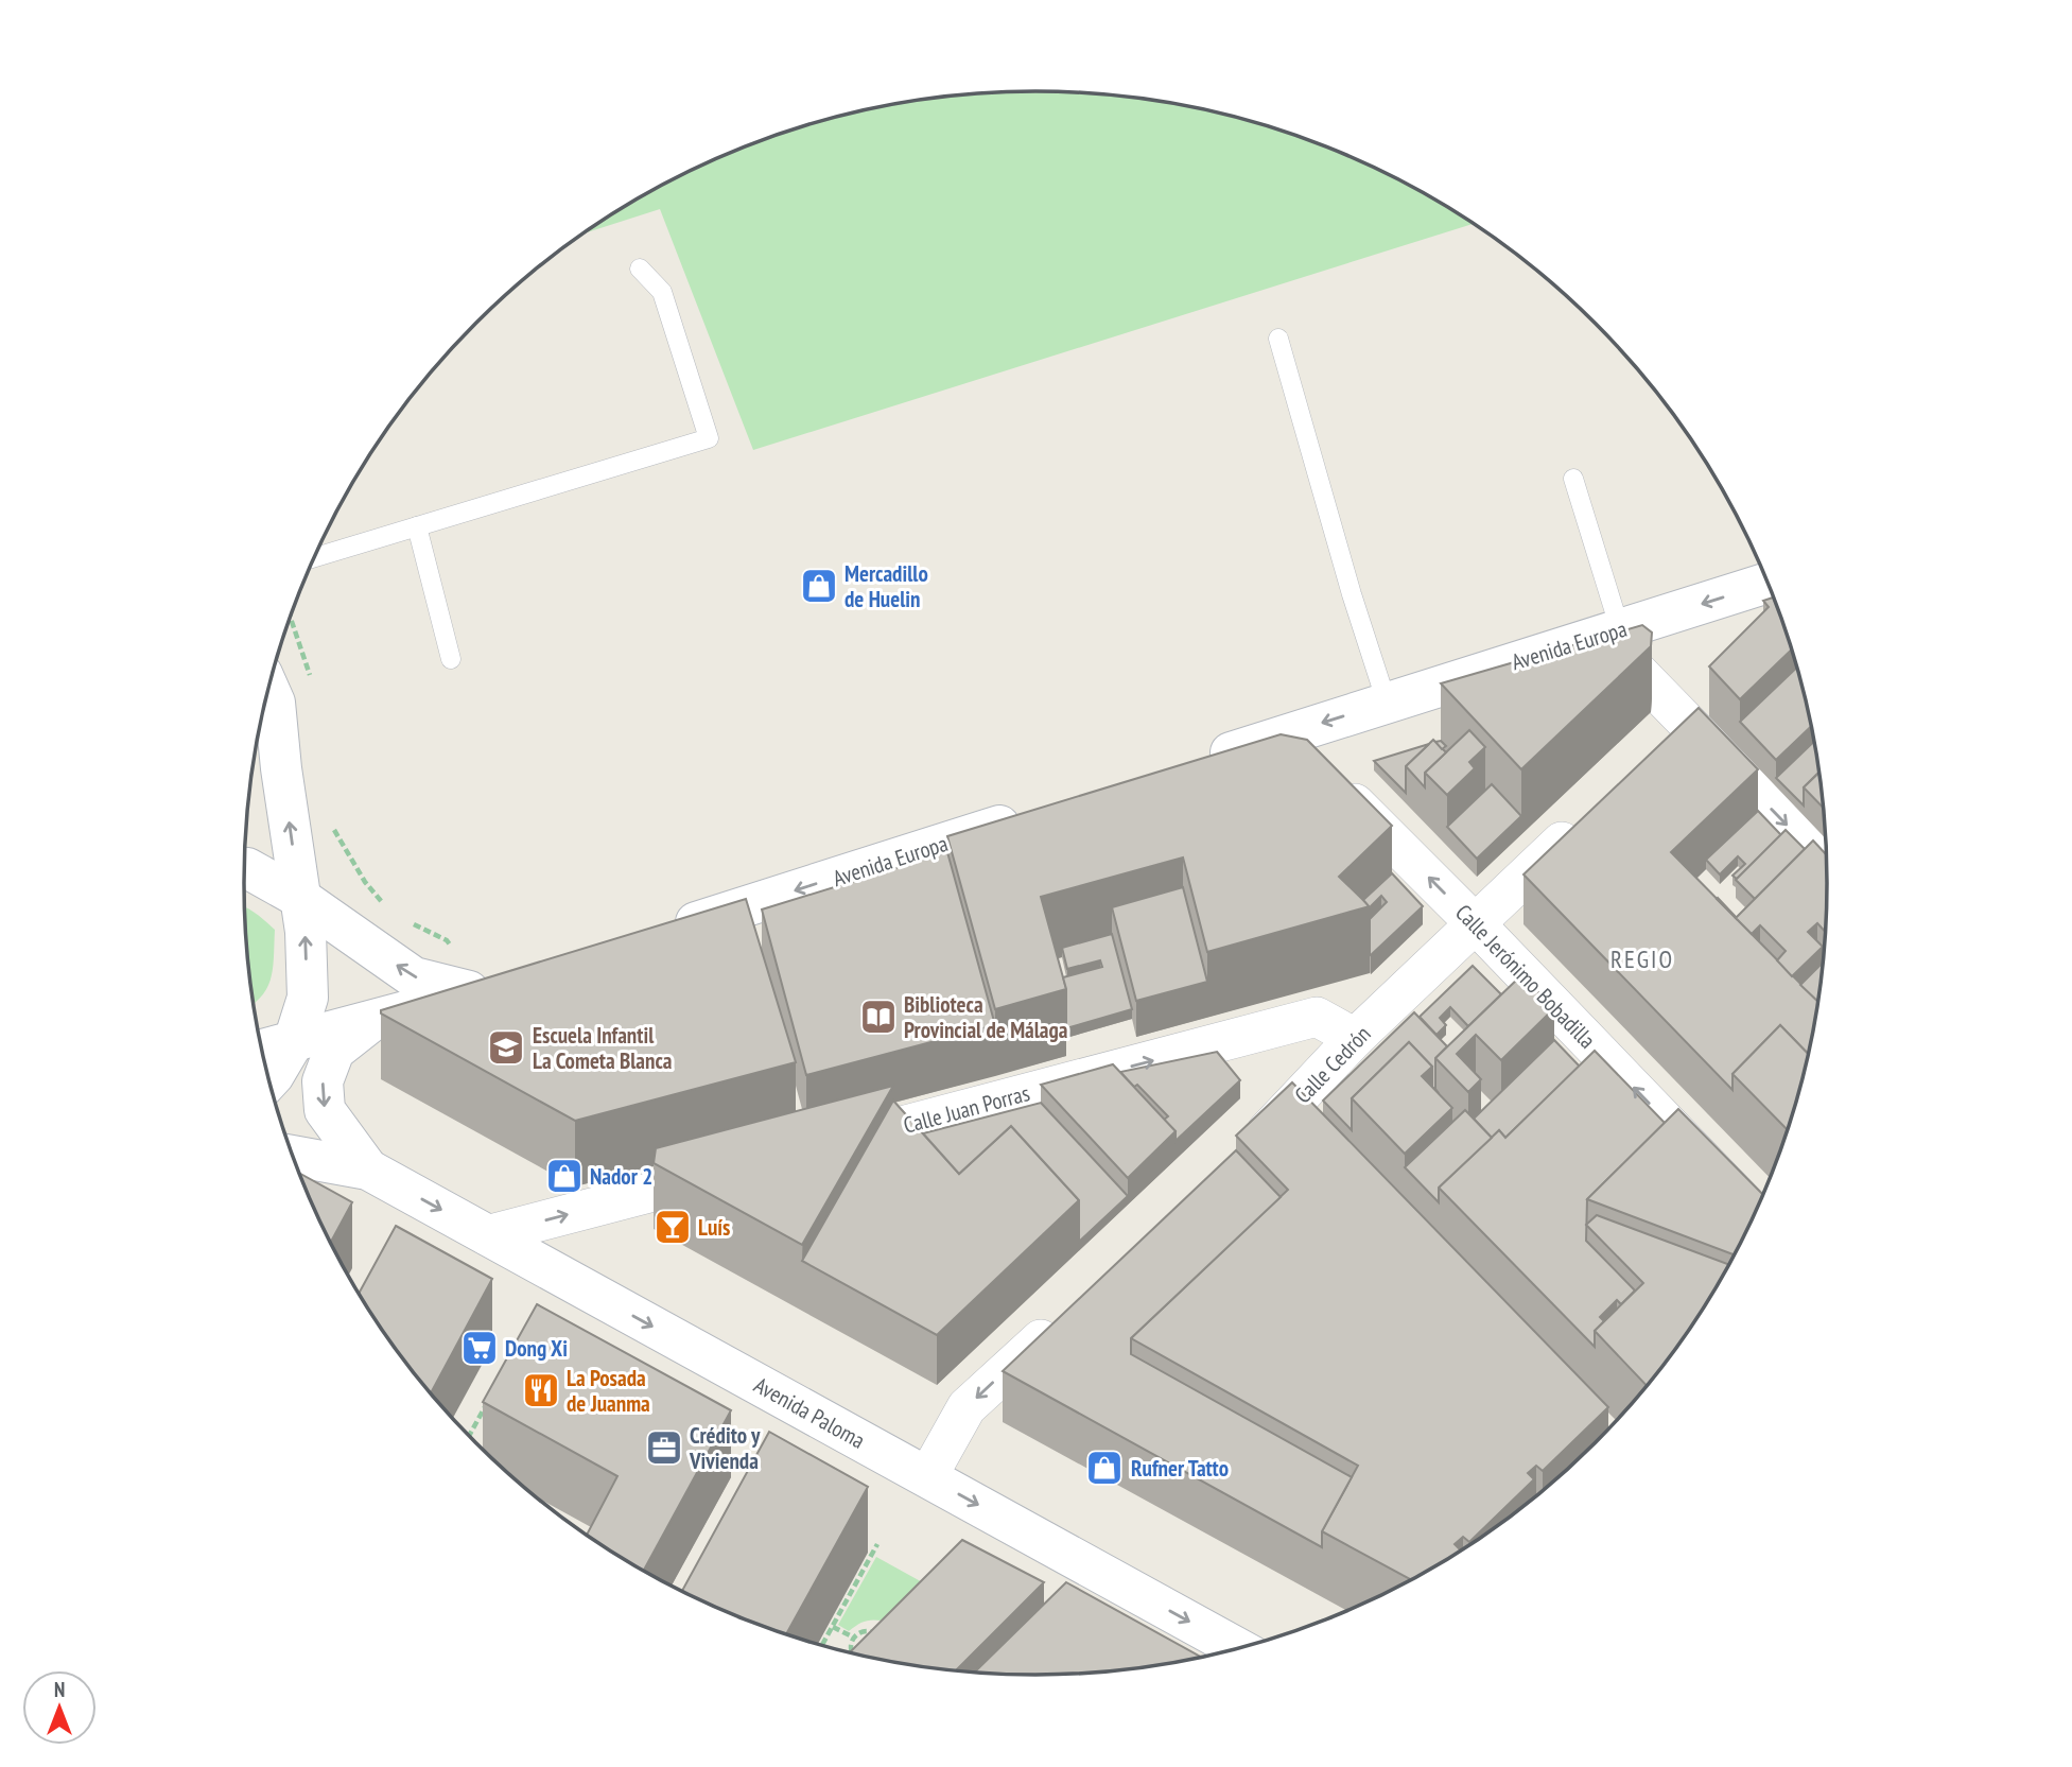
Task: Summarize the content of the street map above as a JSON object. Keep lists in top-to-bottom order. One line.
{"streets":{"main road":["Avenida Europa","Avenida Paloma"],"street":["Calle Jerónimo Bobadilla","Calle Cedrón","Calle Juan Porras"]},"crossings":[["Avenida Europa","Calle Jerónimo Bobadilla"],["Calle Jerónimo Bobadilla","Calle Cedrón"],["Calle Cedrón","Calle Juan Porras"]],"one_way":["Avenida Europa","Calle Juan Porras","Avenida Paloma"],"districts":["REGIO"],"places":{"shop":["Mercadillo de Huelin","Nador 2","Rufner Tatto"],"library":["Biblioteca Provincial de Málaga"],"school or university":["Escuela Infantil La Cometa Blanca"],"bar":["Luís"],"supermarket":["Dong Xi"],"restaurant":["La Posada de Juanma"],"office":["Crédito y Vivienda"]},"north":"top"}
